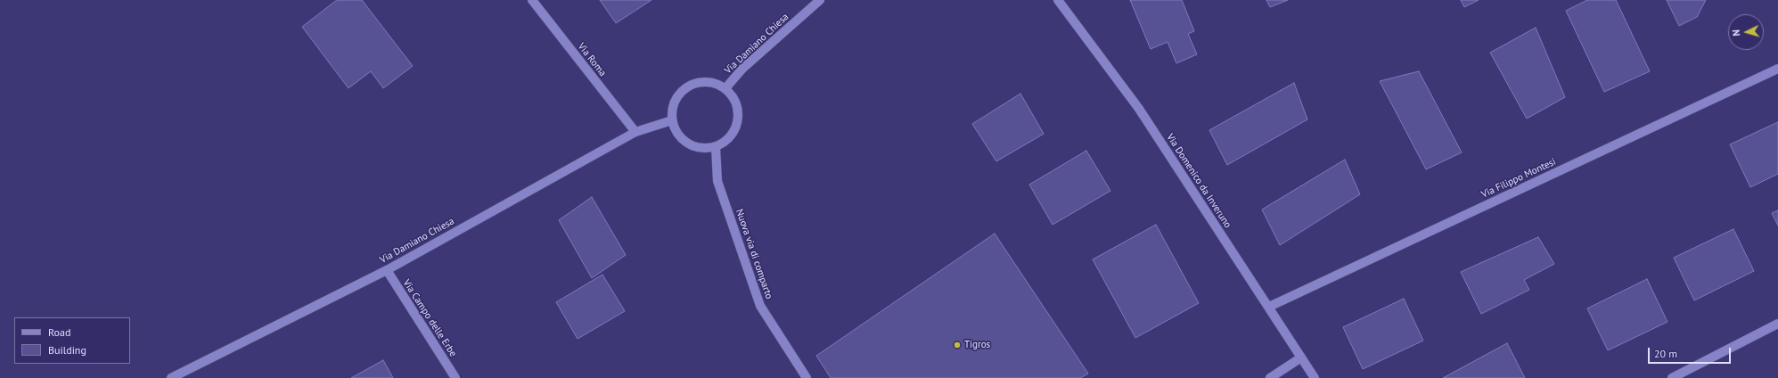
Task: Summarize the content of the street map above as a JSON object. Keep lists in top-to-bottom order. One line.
{"streets":{"street":["Via Damiano Chiesa","Via Roma","Via Filippo Montesi","Via Domenico da Inveruno","Nuova via di comparto","Via Campo delle Erbe"]},"crossings":[["Via Damiano Chiesa","Via Roma"],["Via Damiano Chiesa","Nuova via di comparto"],["Via Damiano Chiesa","Via Campo delle Erbe"],["Via Filippo Montesi","Via Domenico da Inveruno"]],"places":["Tigros"],"legend":["Road","Building"],"scale_bar":"20 m","north":"left"}
